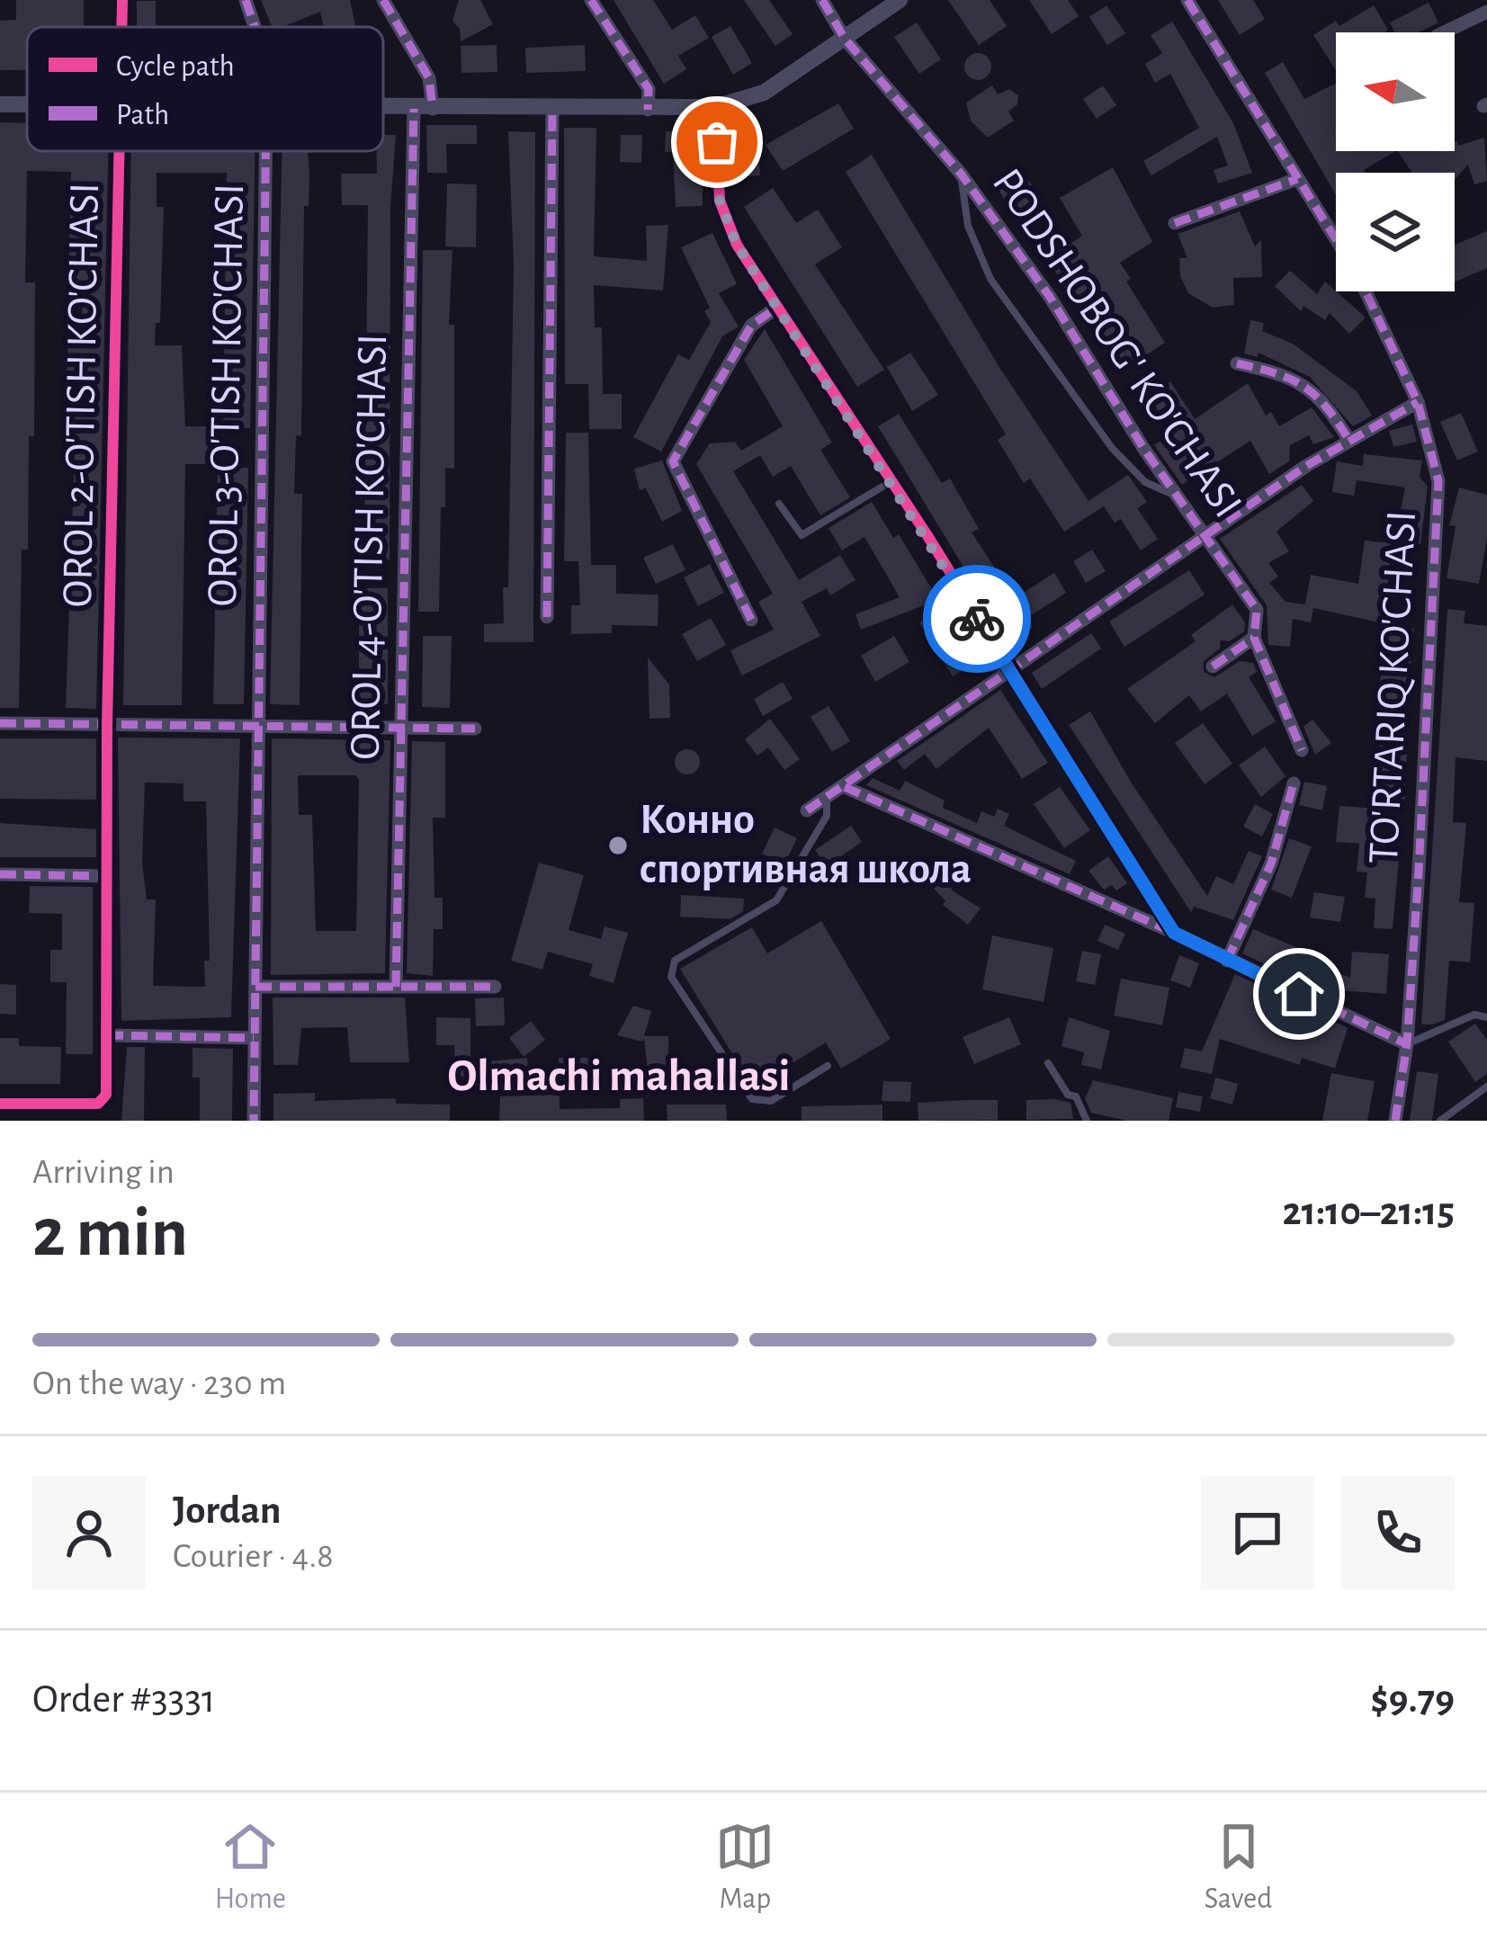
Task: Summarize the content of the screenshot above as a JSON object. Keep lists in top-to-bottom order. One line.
{"streets":{"street":["PODSHOBOG' KO'CHASI","OROL 2-O'TISH KO'CHASI","OROL 3-O'TISH KO'CHASI","OROL 4-O'TISH KO'CHASI","TO'RTARIQ KO'CHASI"]},"districts":["Olmachi mahallasi"],"places":["Конно спортивная школа"],"legend":["Cycle path","Path"],"north":"left","page":{"heading":["2 min","Arriving in","21:10–21:15"],"panel":["Jordan","Courier · 4.8","Order #3331","$9.79"],"bar":"On the way · 230 m","tabs":["Home","Map","Saved"]}}
